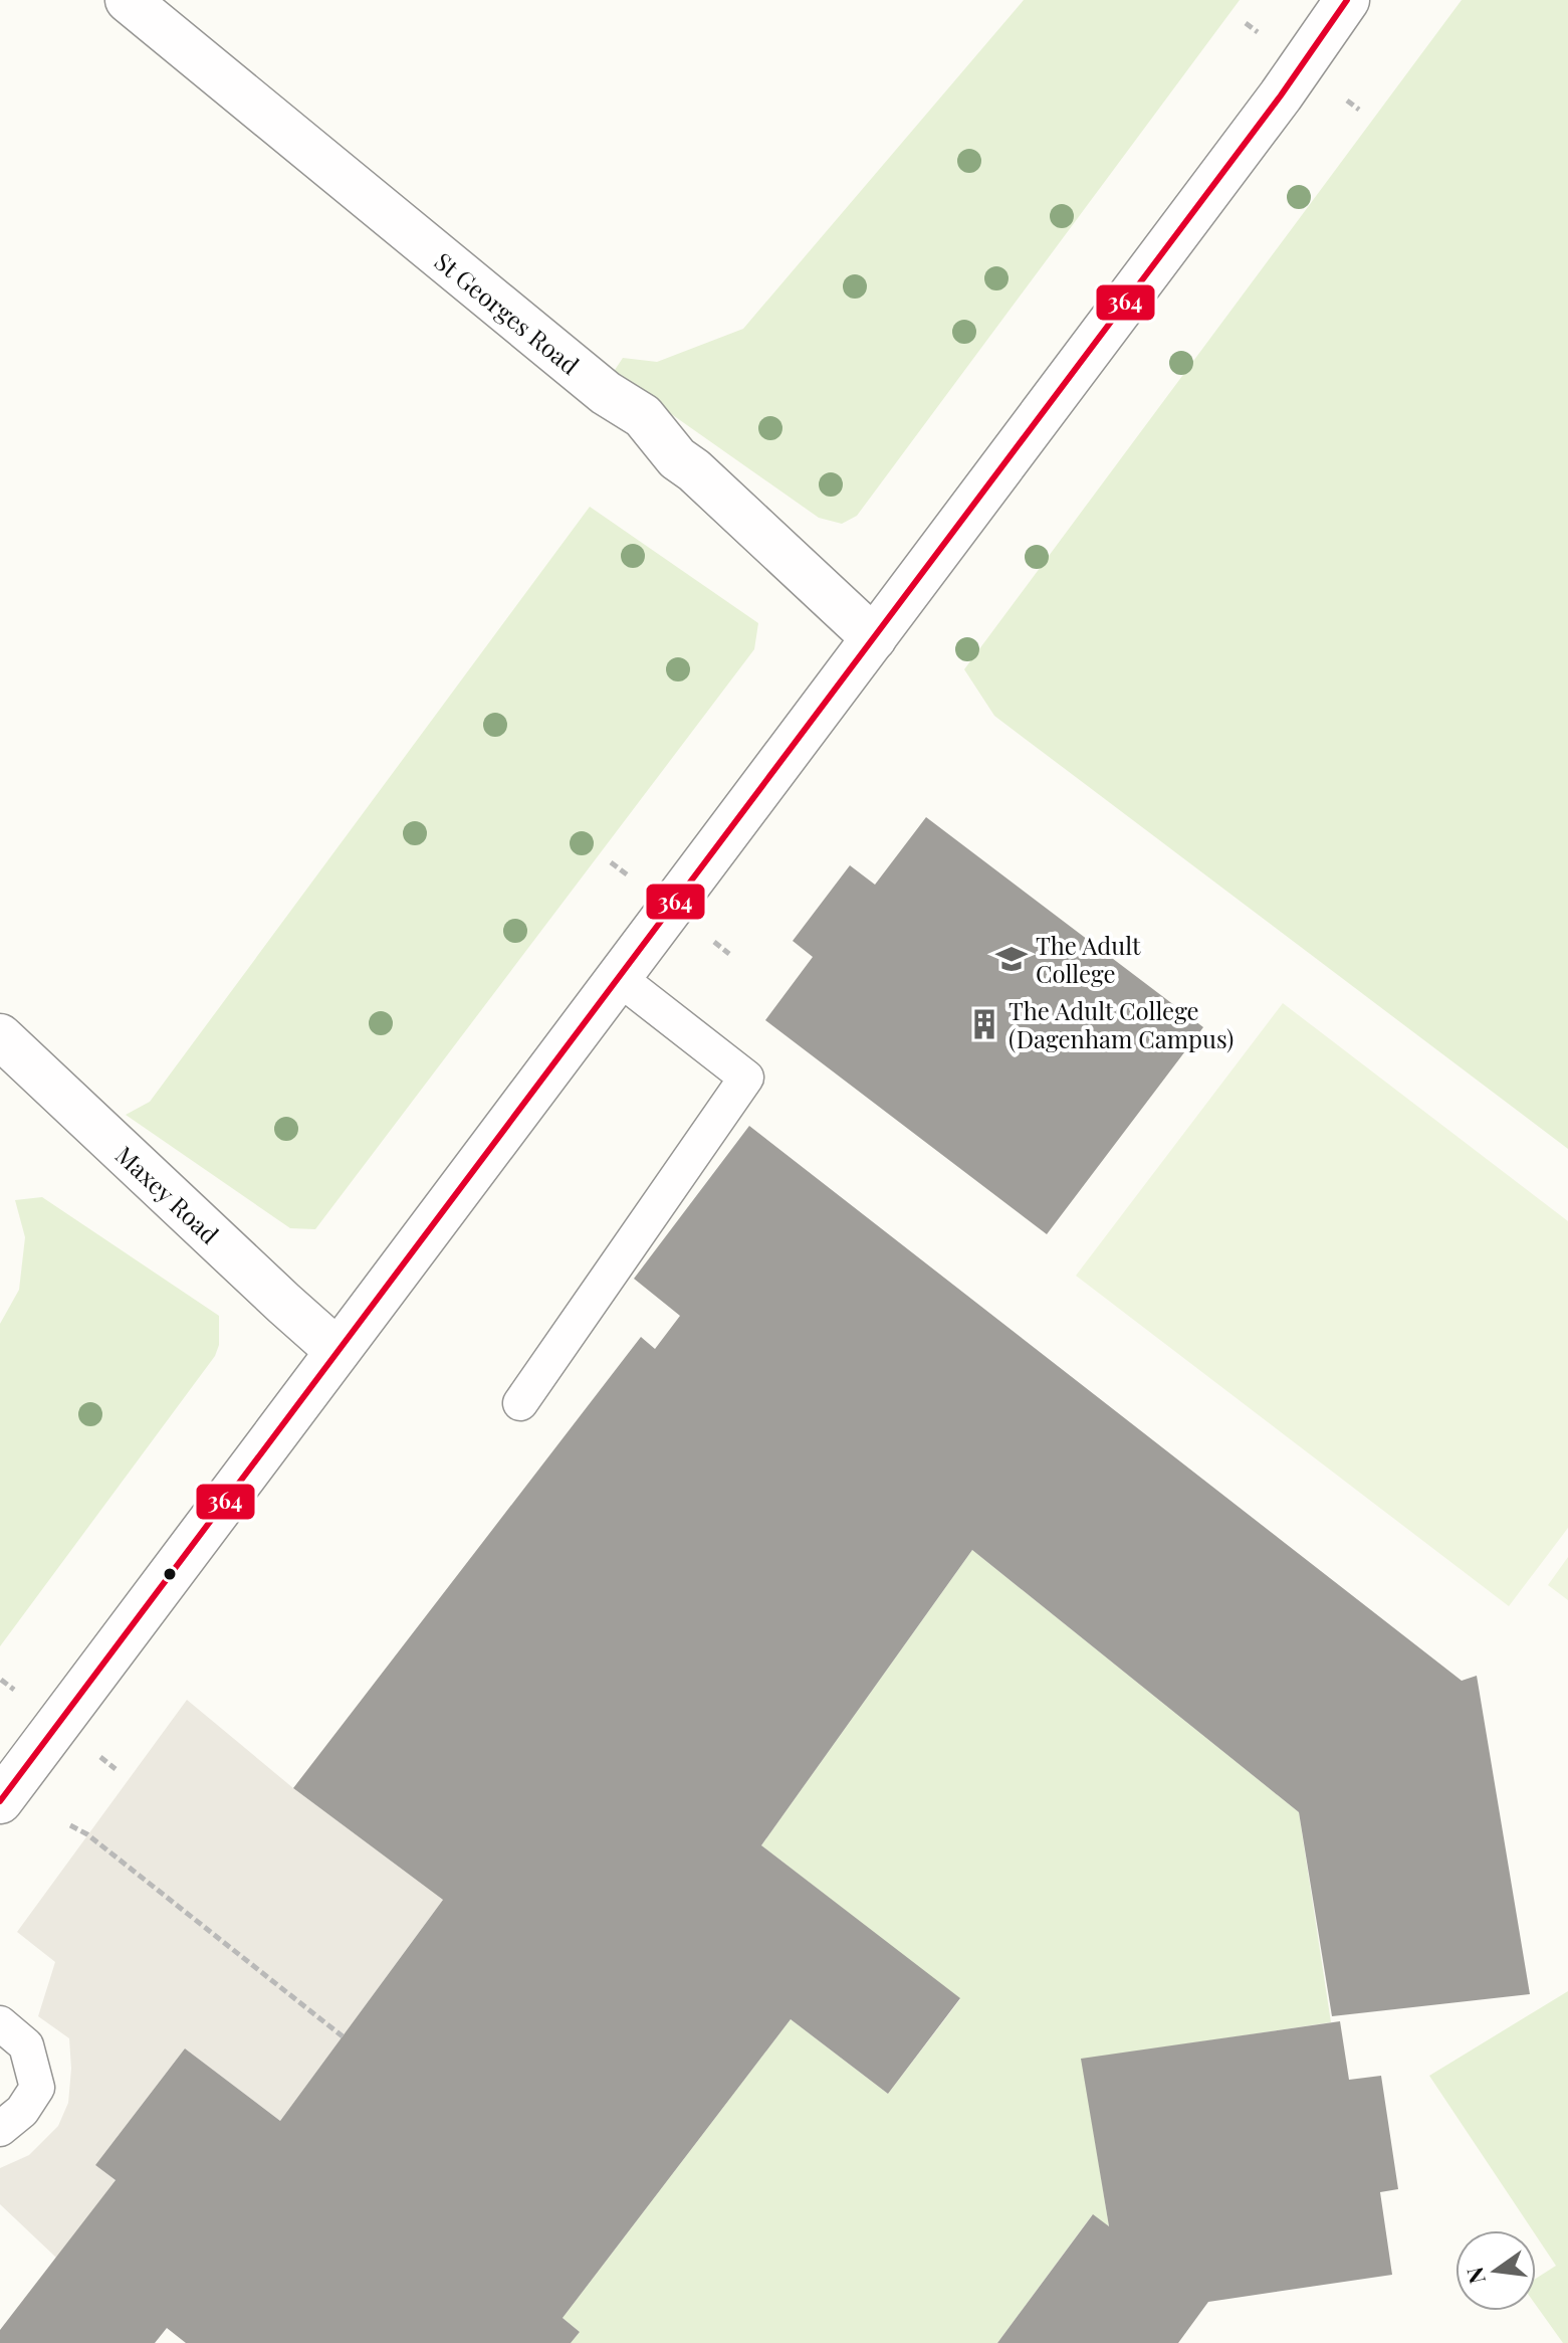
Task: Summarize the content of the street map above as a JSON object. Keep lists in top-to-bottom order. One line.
{"streets":{"street":["St Georges Road","Maxey Road"]},"places":{"school or university":["The Adult College"],"building":["The Adult College (Dagenham Campus)"]},"lines":["transit line 364"],"north":"left"}
